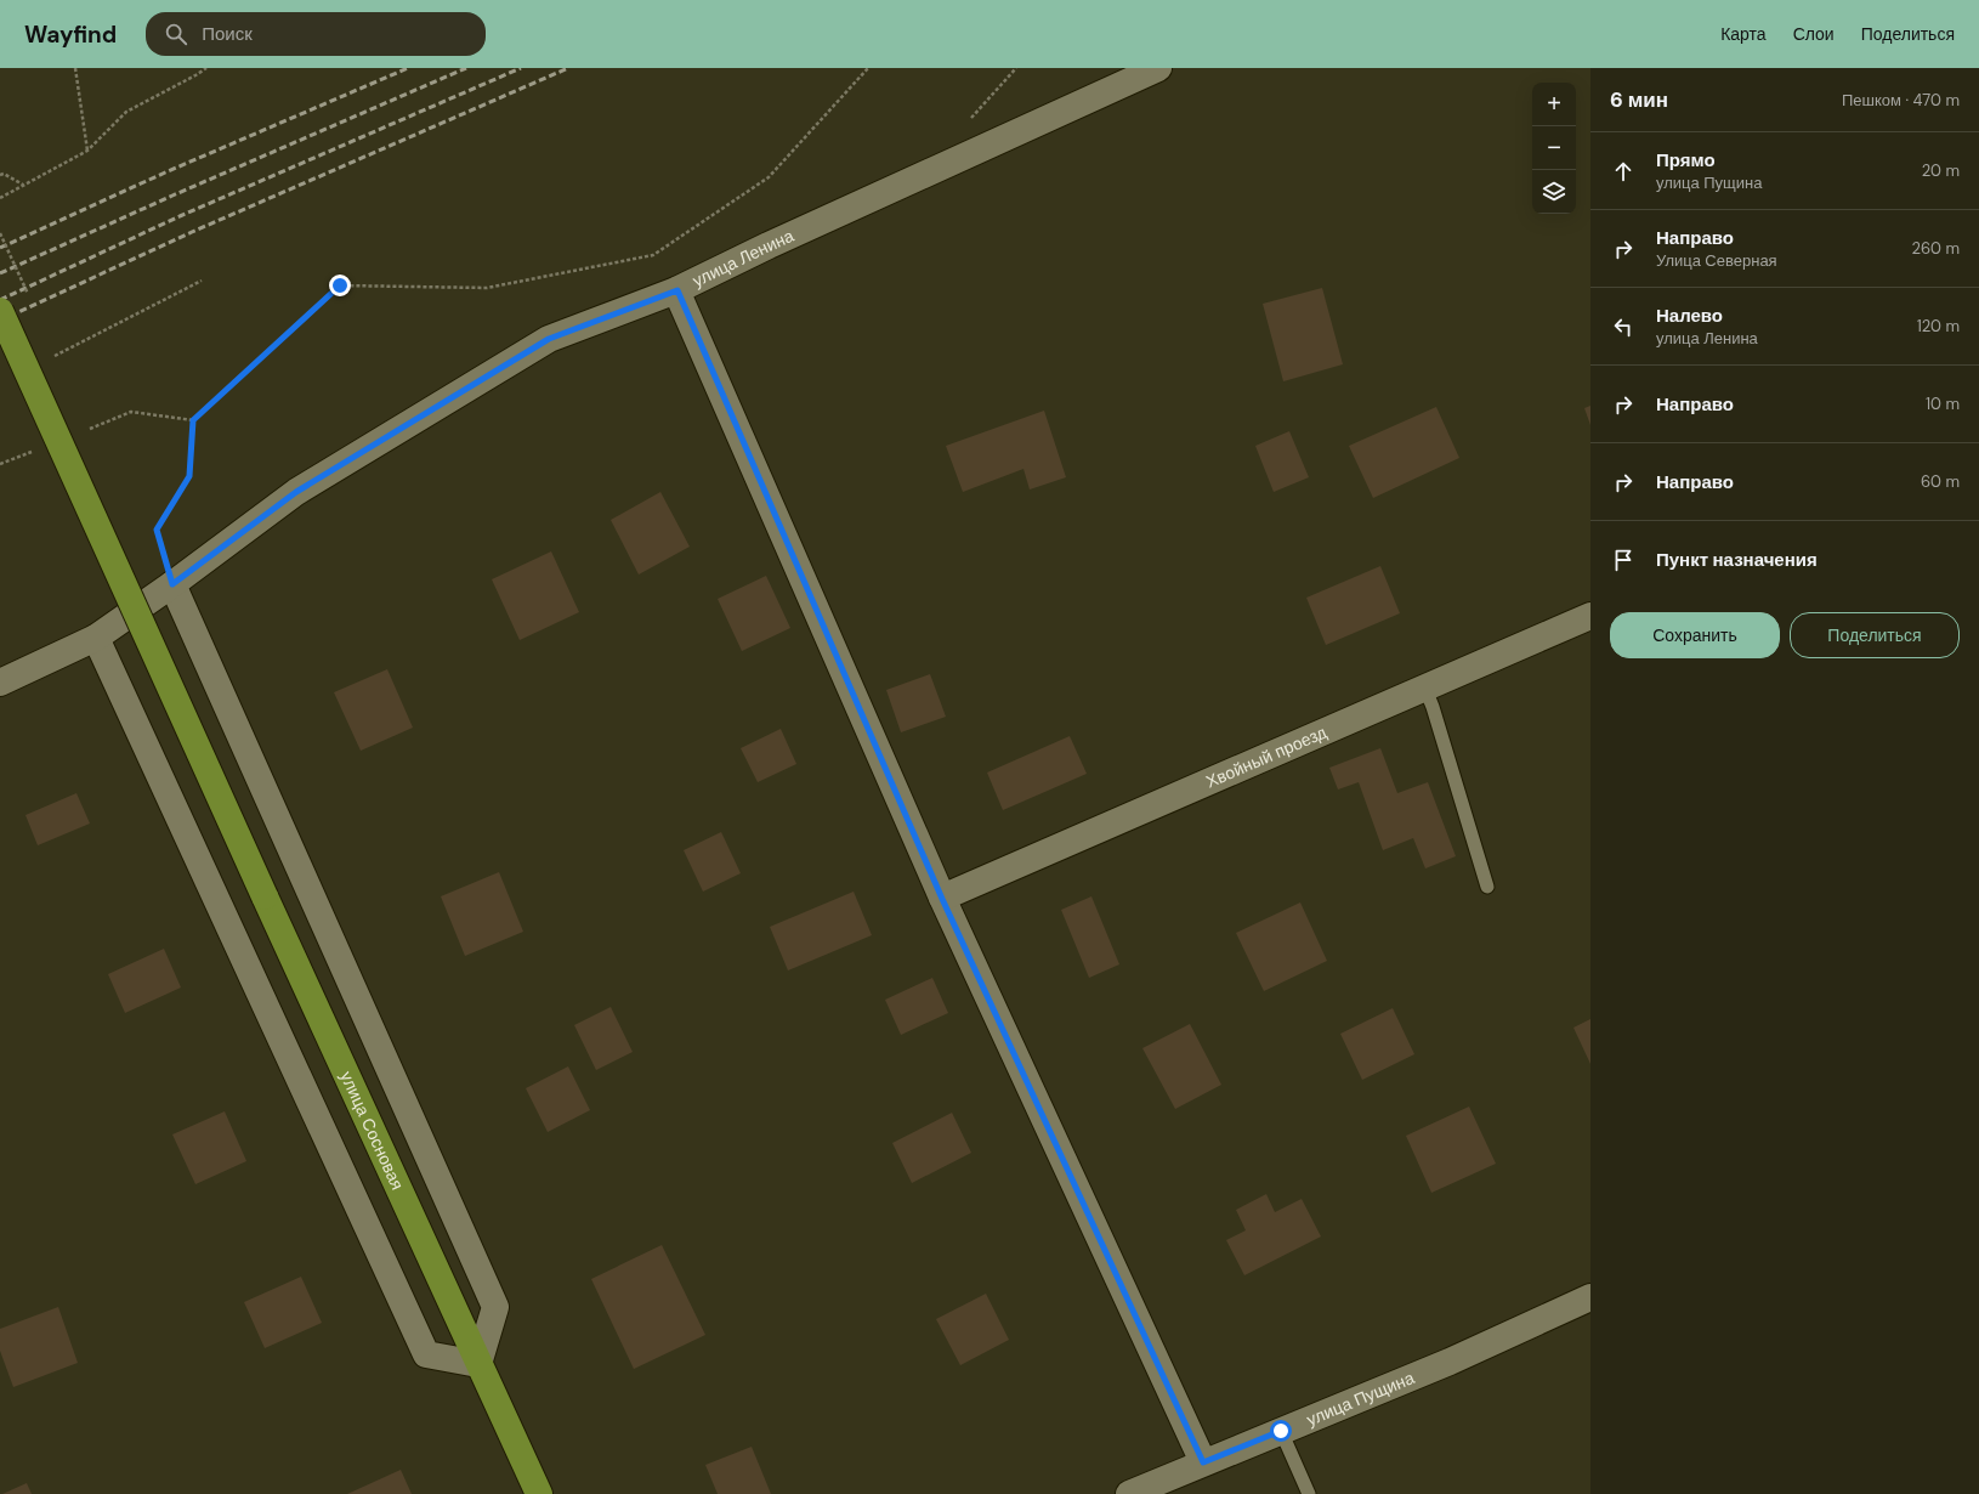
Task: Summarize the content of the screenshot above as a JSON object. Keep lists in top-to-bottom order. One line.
{"streets":{"main road":["улица Сосновая"],"street":["улица Ленина","Хвойный проезд","улица Пущина"]},"page":{"header":"Wayfind","search":"Поиск","nav":["Карта","Слои","Поделиться"],"heading":["6 мин","Пешком · 470 m"],"map_buttons":["+","−"],"list":[["Прямо","улица Пущина","20 m"],["Направо","Улица Северная","260 m"],["Налево","улица Ленина","120 m"],["Направо","10 m"],["Направо","60 m"],"Пункт назначения"],"buttons":["Сохранить","Поделиться"]}}
